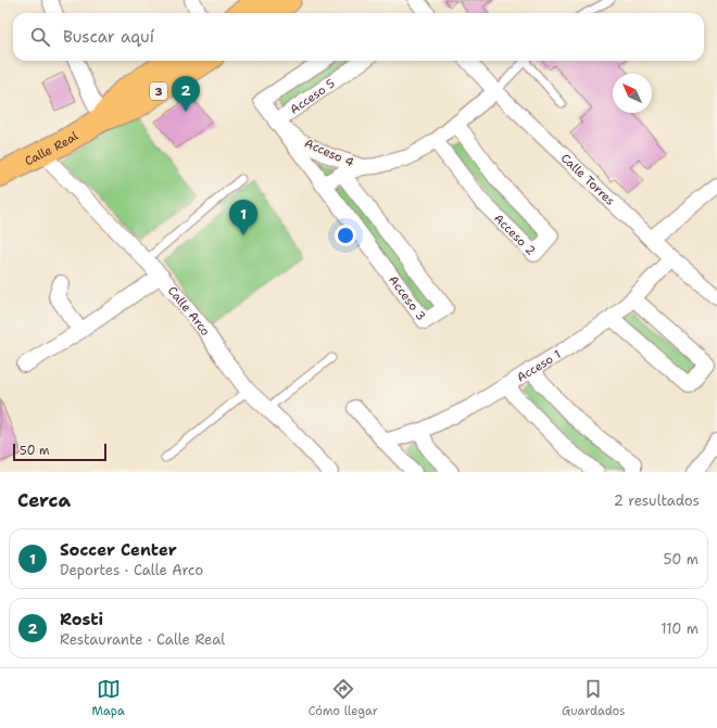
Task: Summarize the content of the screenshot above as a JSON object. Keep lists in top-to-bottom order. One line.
{"streets":{"main road":["3","Calle Real"],"street":["Acceso 5","Acceso 4","Calle Torres","Acceso 2","Acceso 3","Calle Arco","Acceso 1"]},"crossings":[["Acceso 5","Acceso 4"],["Calle Real","Calle Arco"],["Acceso 4","Acceso 3"],["Calle Torres","Acceso 1"]],"scale_bar":"50 m","north":"top left","page":{"search":"Buscar aquí","pins":["2","1"],"scale":"50 m","heading":["Cerca","2 resultados"],"list":[{"mark":"1","name":"Soccer Center","note":"Deportes · Calle Arco","value":"50 m"},{"mark":"2","name":"Rosti","note":"Restaurante · Calle Real","value":"110 m"}],"nav":["Mapa","Cómo llegar","Guardados"]}}
